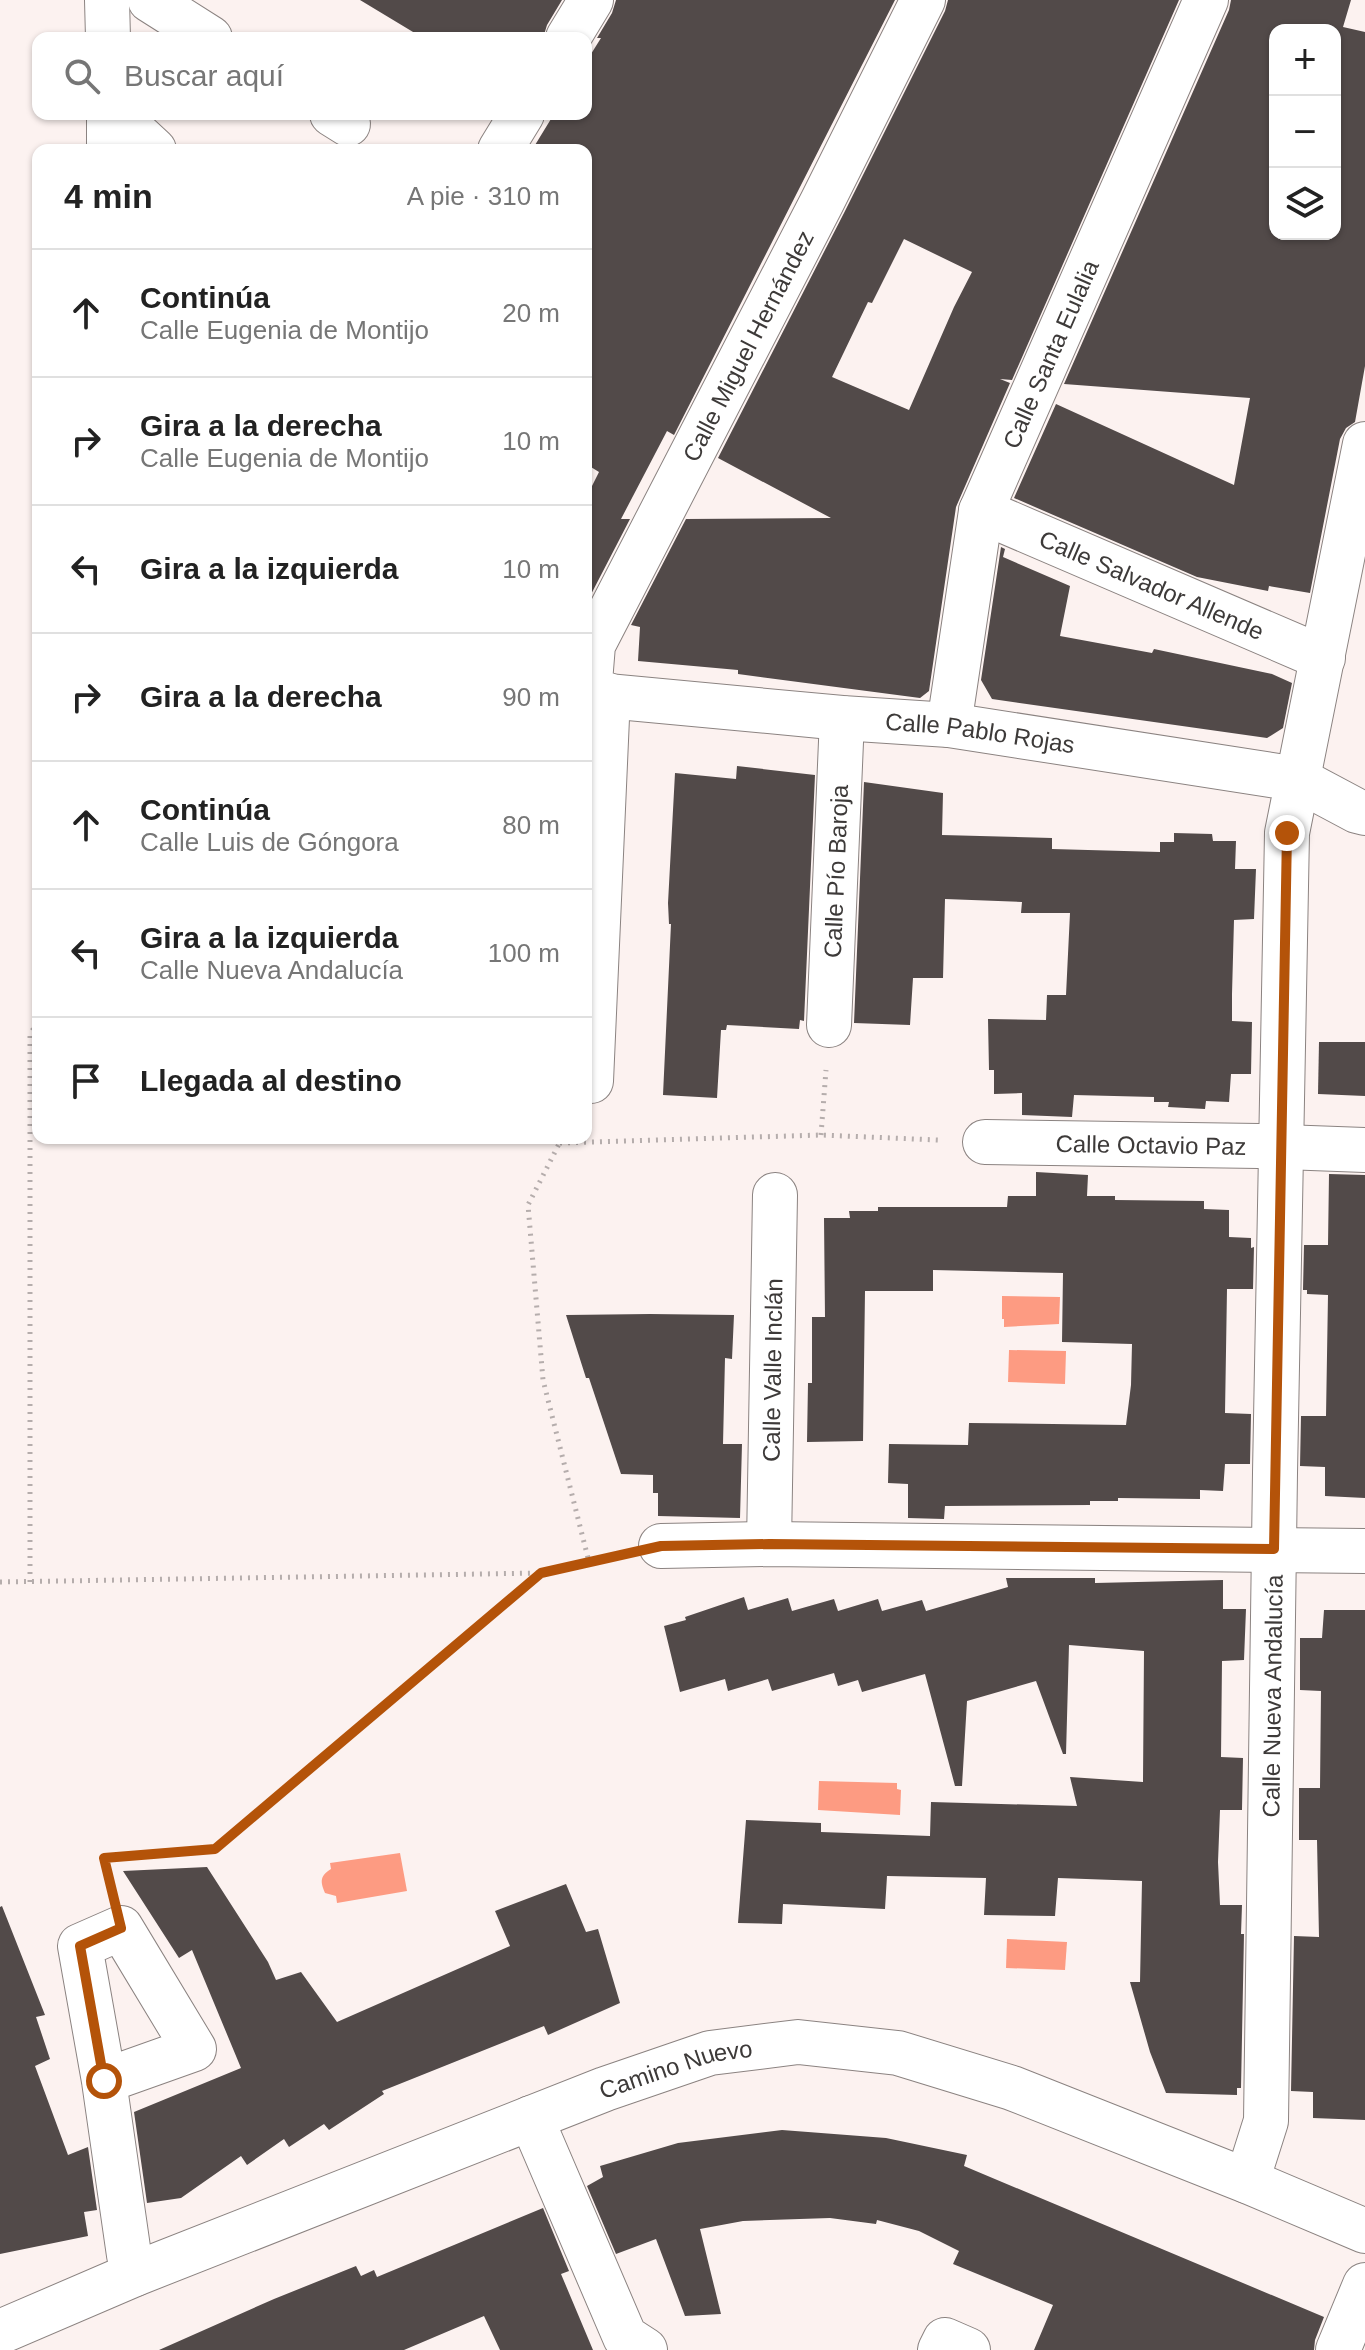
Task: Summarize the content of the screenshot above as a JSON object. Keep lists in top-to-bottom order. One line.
{"streets":{"street":["Calle Miguel Hernández","Calle Santa Eulalia","Calle Salvador Allende","Calle Pablo Rojas","Calle Pío Baroja","Calle Octavio Paz","Calle Valle Inclán","Calle Nueva Andalucía","Camino Nuevo"]},"crossings":[["Calle Miguel Hernández","Calle Pablo Rojas"],["Calle Santa Eulalia","Calle Salvador Allende"],["Calle Santa Eulalia","Calle Pablo Rojas"],["Calle Salvador Allende","Calle Nueva Andalucía"],["Calle Pablo Rojas","Calle Pío Baroja"],["Calle Pablo Rojas","Calle Nueva Andalucía"],["Calle Octavio Paz","Calle Nueva Andalucía"],["Calle Nueva Andalucía","Camino Nuevo"]],"page":{"map_buttons":["+","−"],"search":"Buscar aquí","heading":["4 min","A pie · 310 m"],"list":[["Continúa","Calle Eugenia de Montijo","20 m"],["Gira a la derecha","Calle Eugenia de Montijo","10 m"],["Gira a la izquierda","10 m"],["Gira a la derecha","90 m"],["Continúa","Calle Luis de Góngora","80 m"],["Gira a la izquierda","Calle Nueva Andalucía","100 m"],"Llegada al destino"]}}
